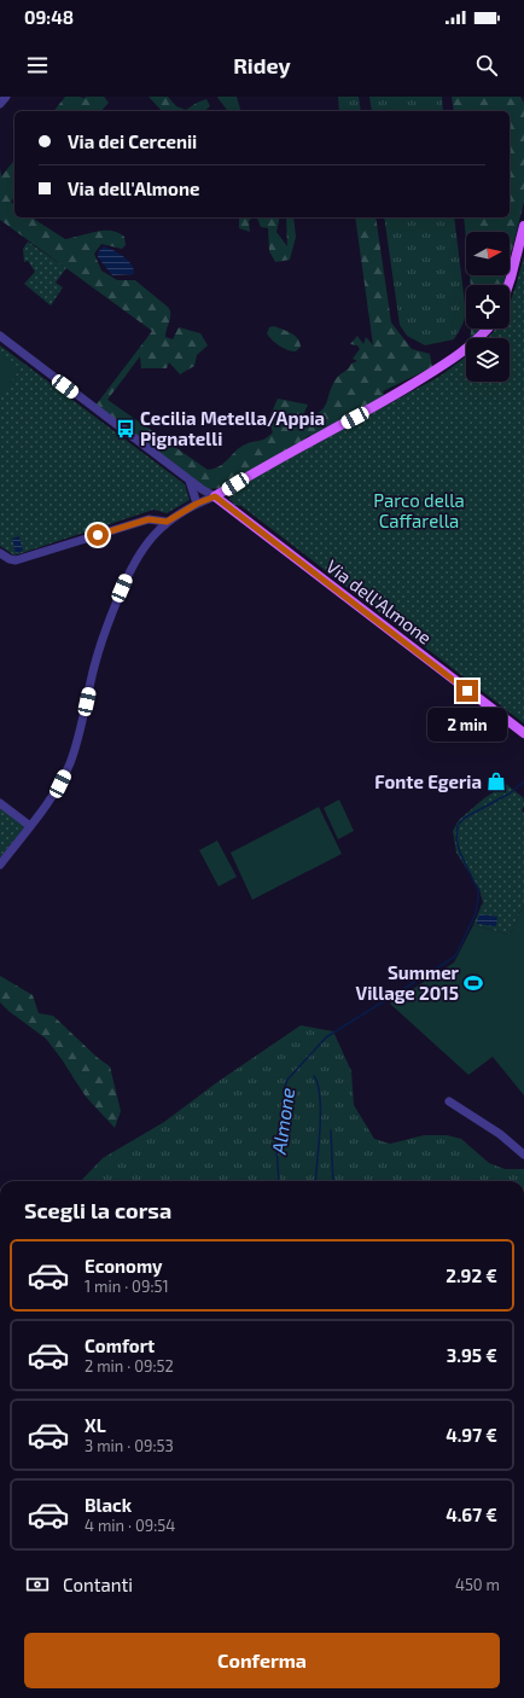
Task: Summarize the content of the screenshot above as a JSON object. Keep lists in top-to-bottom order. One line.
{"streets":{"main road":["Via dell'Almone"]},"water":["Almone"],"parks":["Parco della Caffarella"],"places":{"bus stop":["Cecilia Metella/Appia Pignatelli"],"shop":["Fonte Egeria"],"sports":["Summer Village 2015"]},"north":"right","page":{"status":"09:48","header":"Ridey","banner":["Via dei Cercenii","Via dell'Almone"],"bubble":"2 min","heading":"Scegli la corsa","list":[{"name":"Economy","note":"1 min · 09:51","value":"2.92 €"},{"name":"Comfort","note":"2 min · 09:52","value":"3.95 €"},{"name":"XL","note":"3 min · 09:53","value":"4.97 €"},{"name":"Black","note":"4 min · 09:54","value":"4.67 €"}],"pay":["Contanti","450 m"],"buttons":"Conferma"}}
